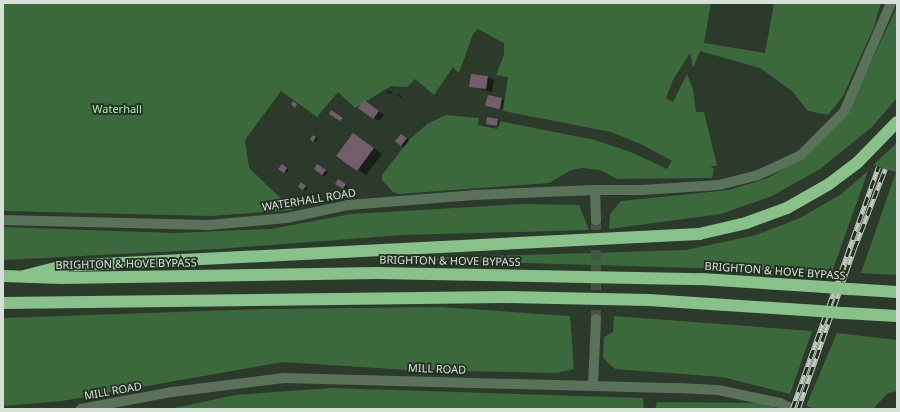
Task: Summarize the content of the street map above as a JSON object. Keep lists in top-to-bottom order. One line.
{"streets":{"highway":["BRIGHTON & HOVE BYPASS"],"street":["WATERHALL ROAD","MILL ROAD"]},"parks":["Waterhall"]}
